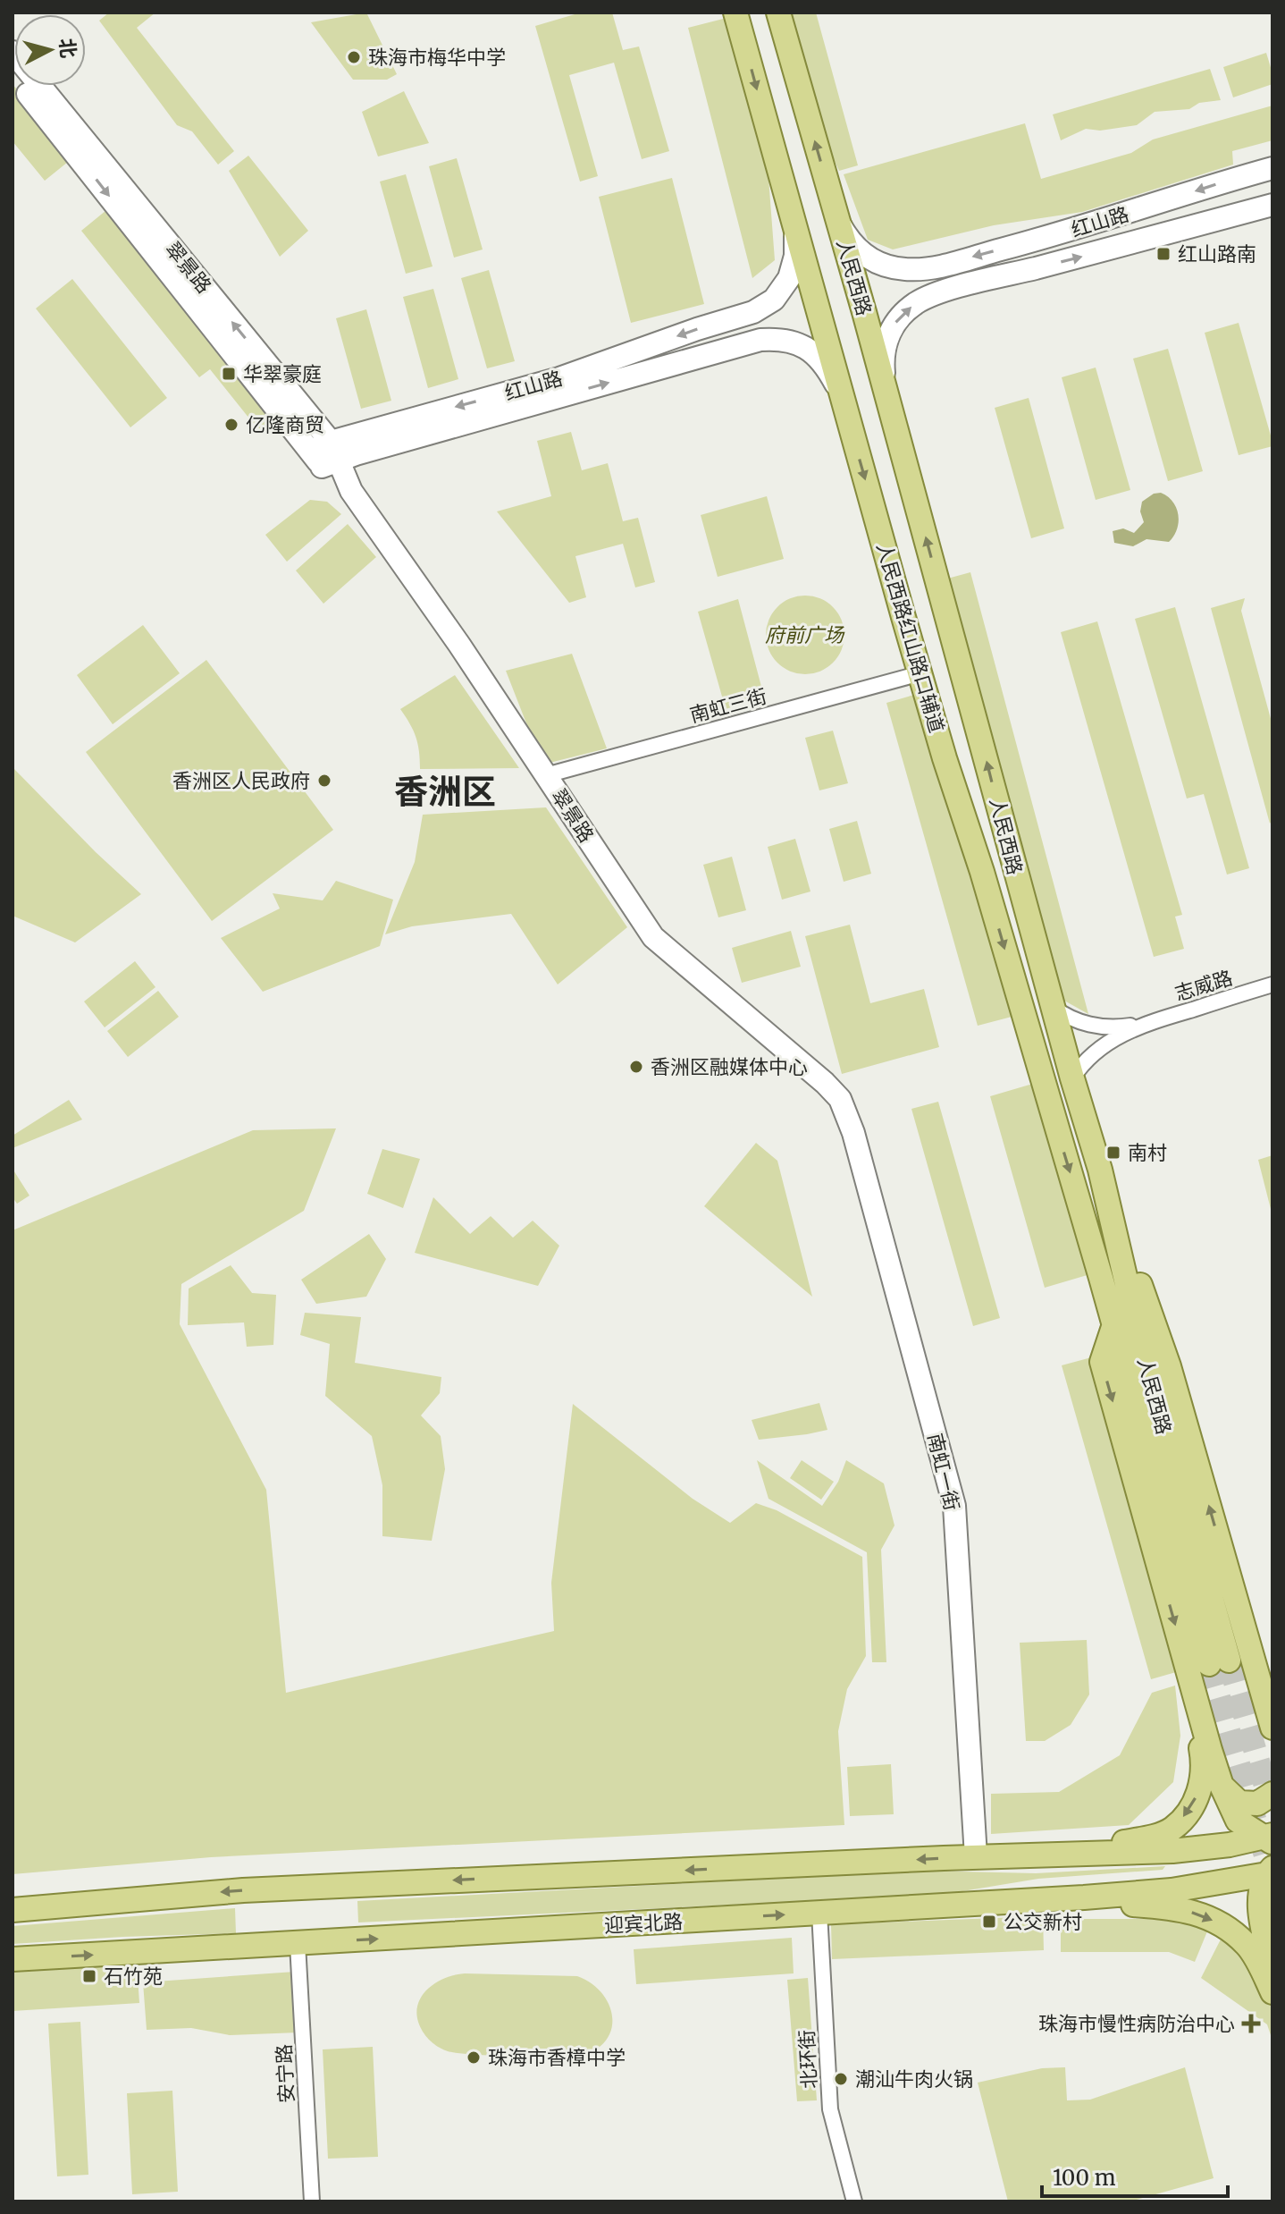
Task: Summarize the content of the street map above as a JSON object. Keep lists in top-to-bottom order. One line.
{"streets":{"main road":["红山路","翠景路","人民西路","人民西路红山路口辅道","南虹一街","迎宾北路"],"street":["南虹三街","志威路","北环街","安宁路"]},"crossings":[["红山路","翠景路"],["红山路","人民西路"],["红山路","人民西路红山路口辅道"],["翠景路","南虹三街"],["翠景路","南虹一街"],["人民西路","人民西路红山路口辅道"],["人民西路","志威路"],["人民西路红山路口辅道","南虹三街"],["迎宾北路","北环街"],["迎宾北路","安宁路"]],"one_way":["人民西路红山路口辅道"],"districts":["香洲区"],"parks":["府前广场"],"places":{"other":["珠海市梅华中学","亿隆商贸","香洲区人民政府","香洲区融媒体中心","珠海市香樟中学","潮汕牛肉火锅"],"transit":["红山路南","华翠豪庭","南村","公交新村","石竹苑"],"health":["珠海市慢性病防治中心"]},"scale_bar":"100 m","north":"right"}
